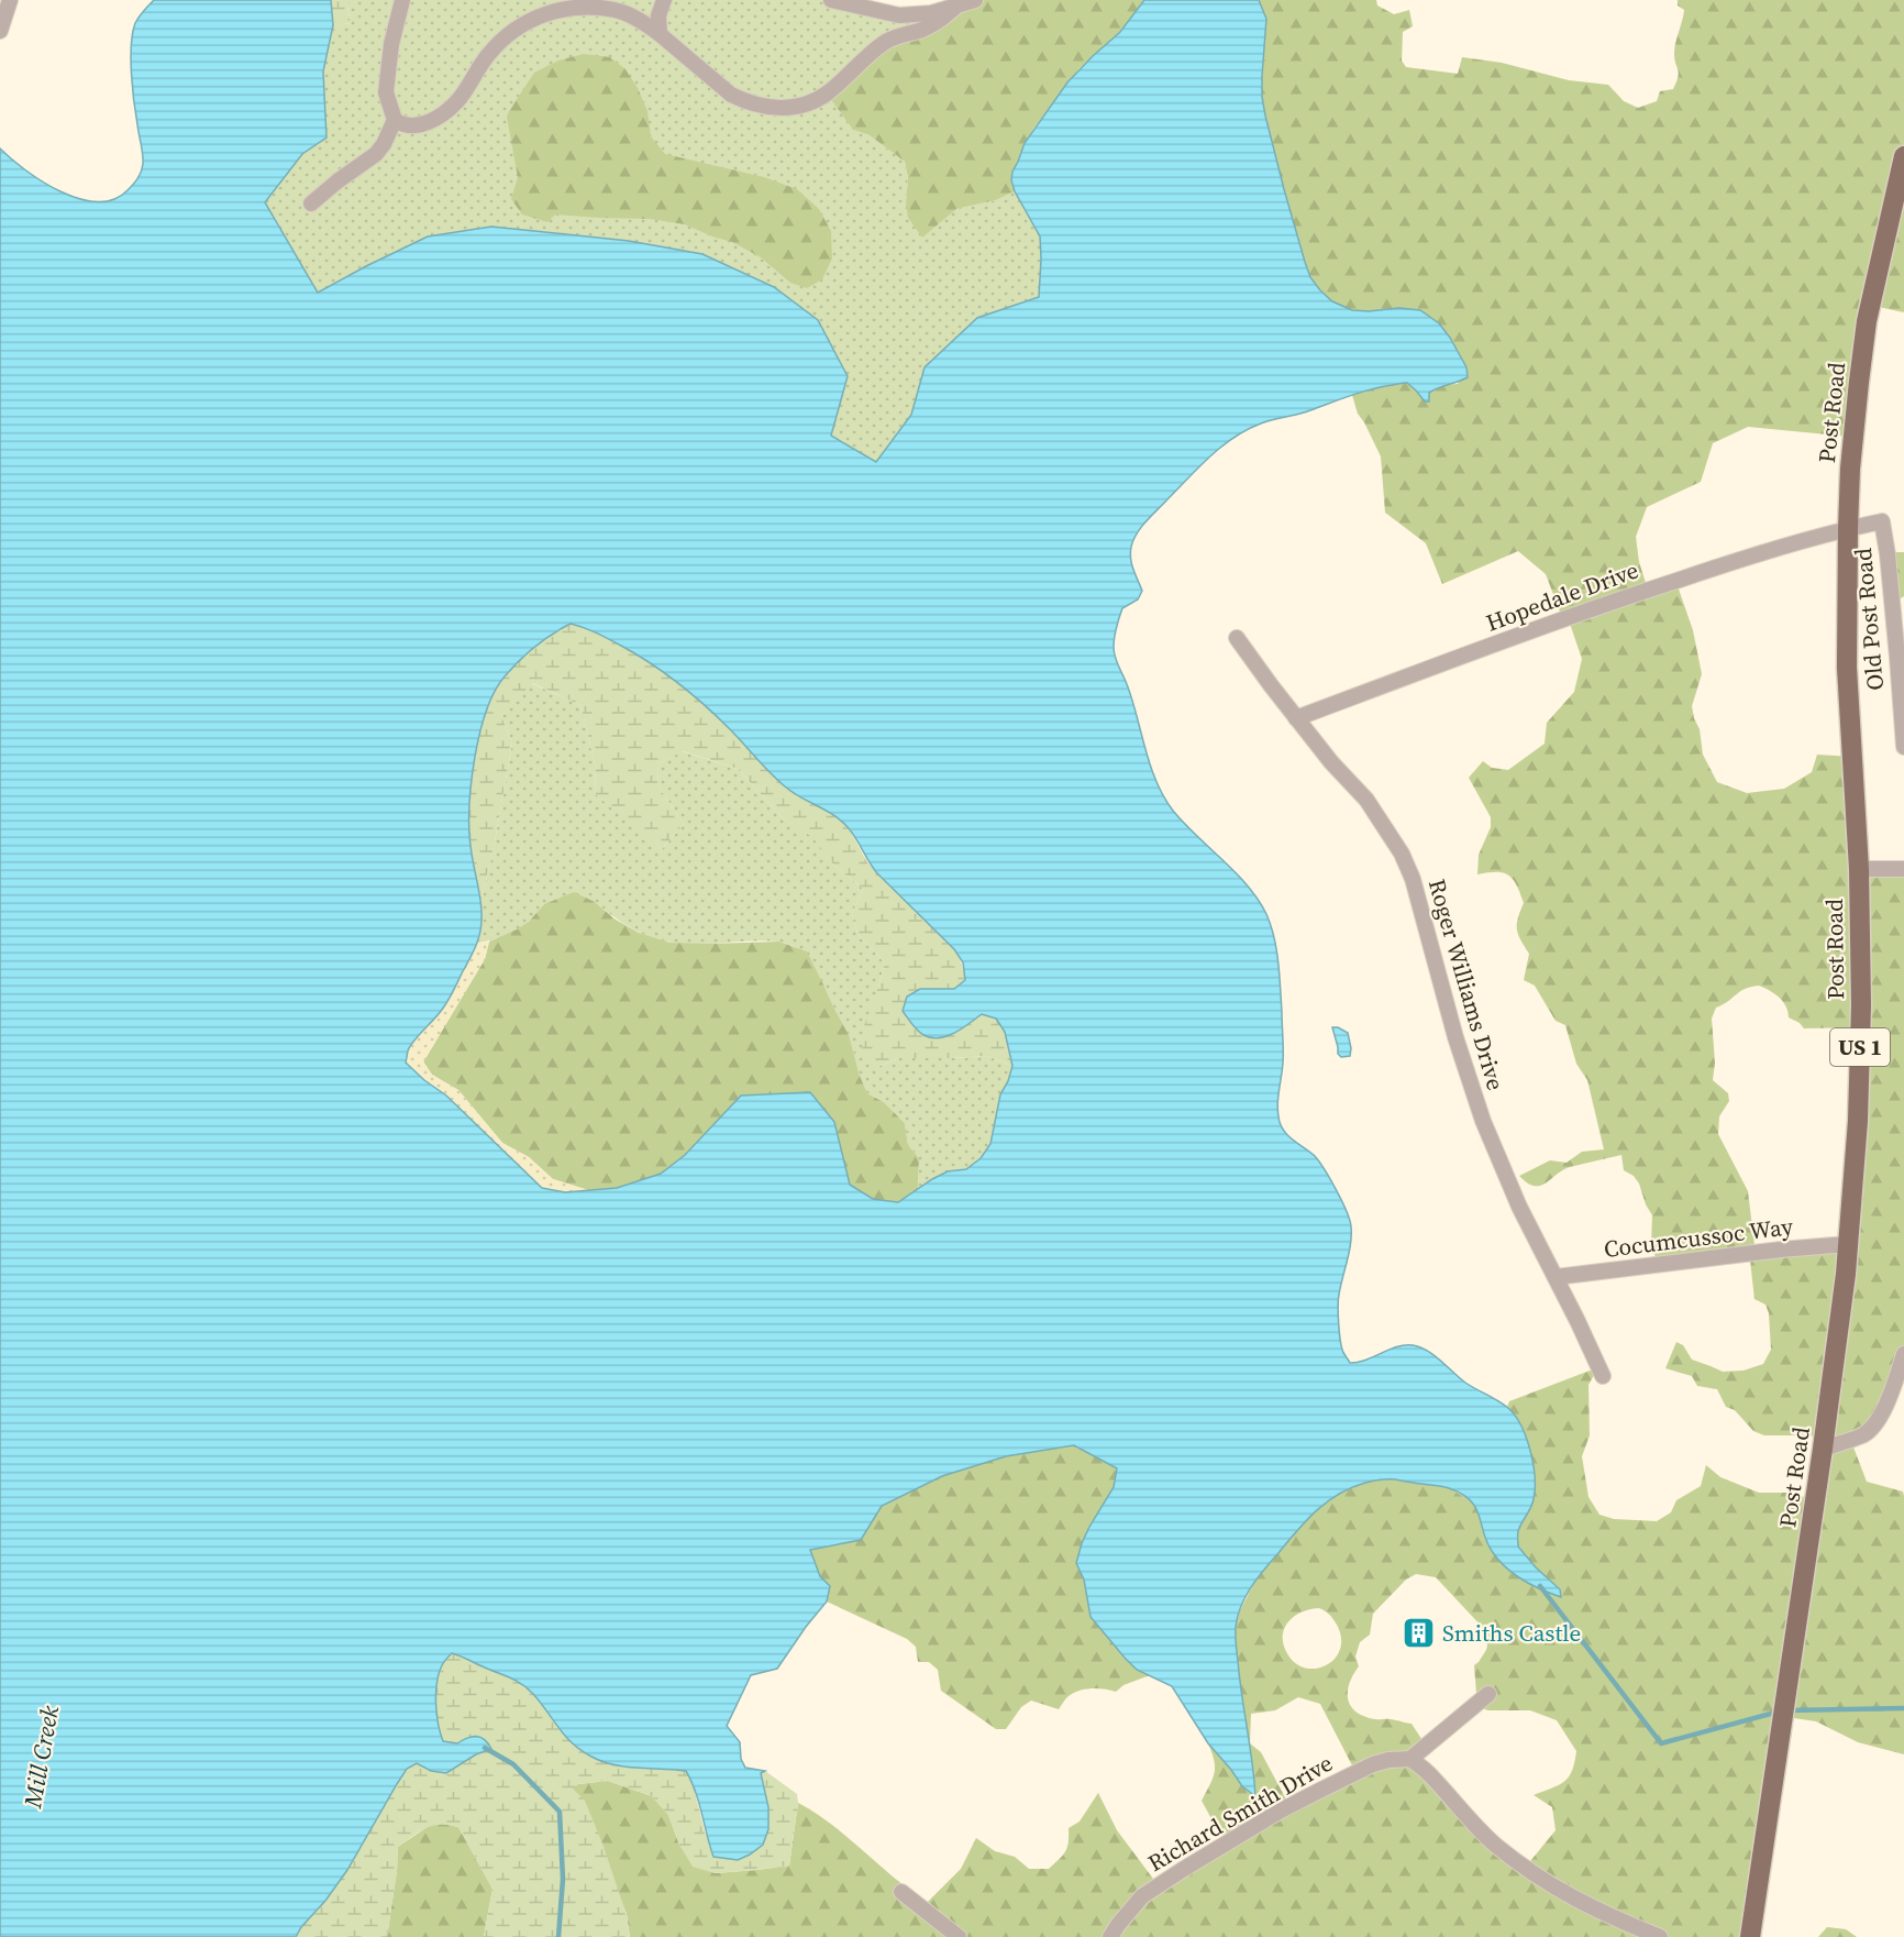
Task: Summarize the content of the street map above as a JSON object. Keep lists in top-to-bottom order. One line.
{"streets":{"main road":["Post Road","US 1"],"street":["Hopedale Drive","Old Post Road","Roger Williams Drive","Cocumcussoc Way","Richard Smith Drive"]},"crossings":[["Post Road","Hopedale Drive"],["Post Road","Old Post Road"],["Post Road","Cocumcussoc Way"],["Hopedale Drive","Old Post Road"],["Hopedale Drive","Roger Williams Drive"],["Roger Williams Drive","Cocumcussoc Way"]],"water":["Mill Creek"],"places":{"building":["Smiths Castle"]}}
